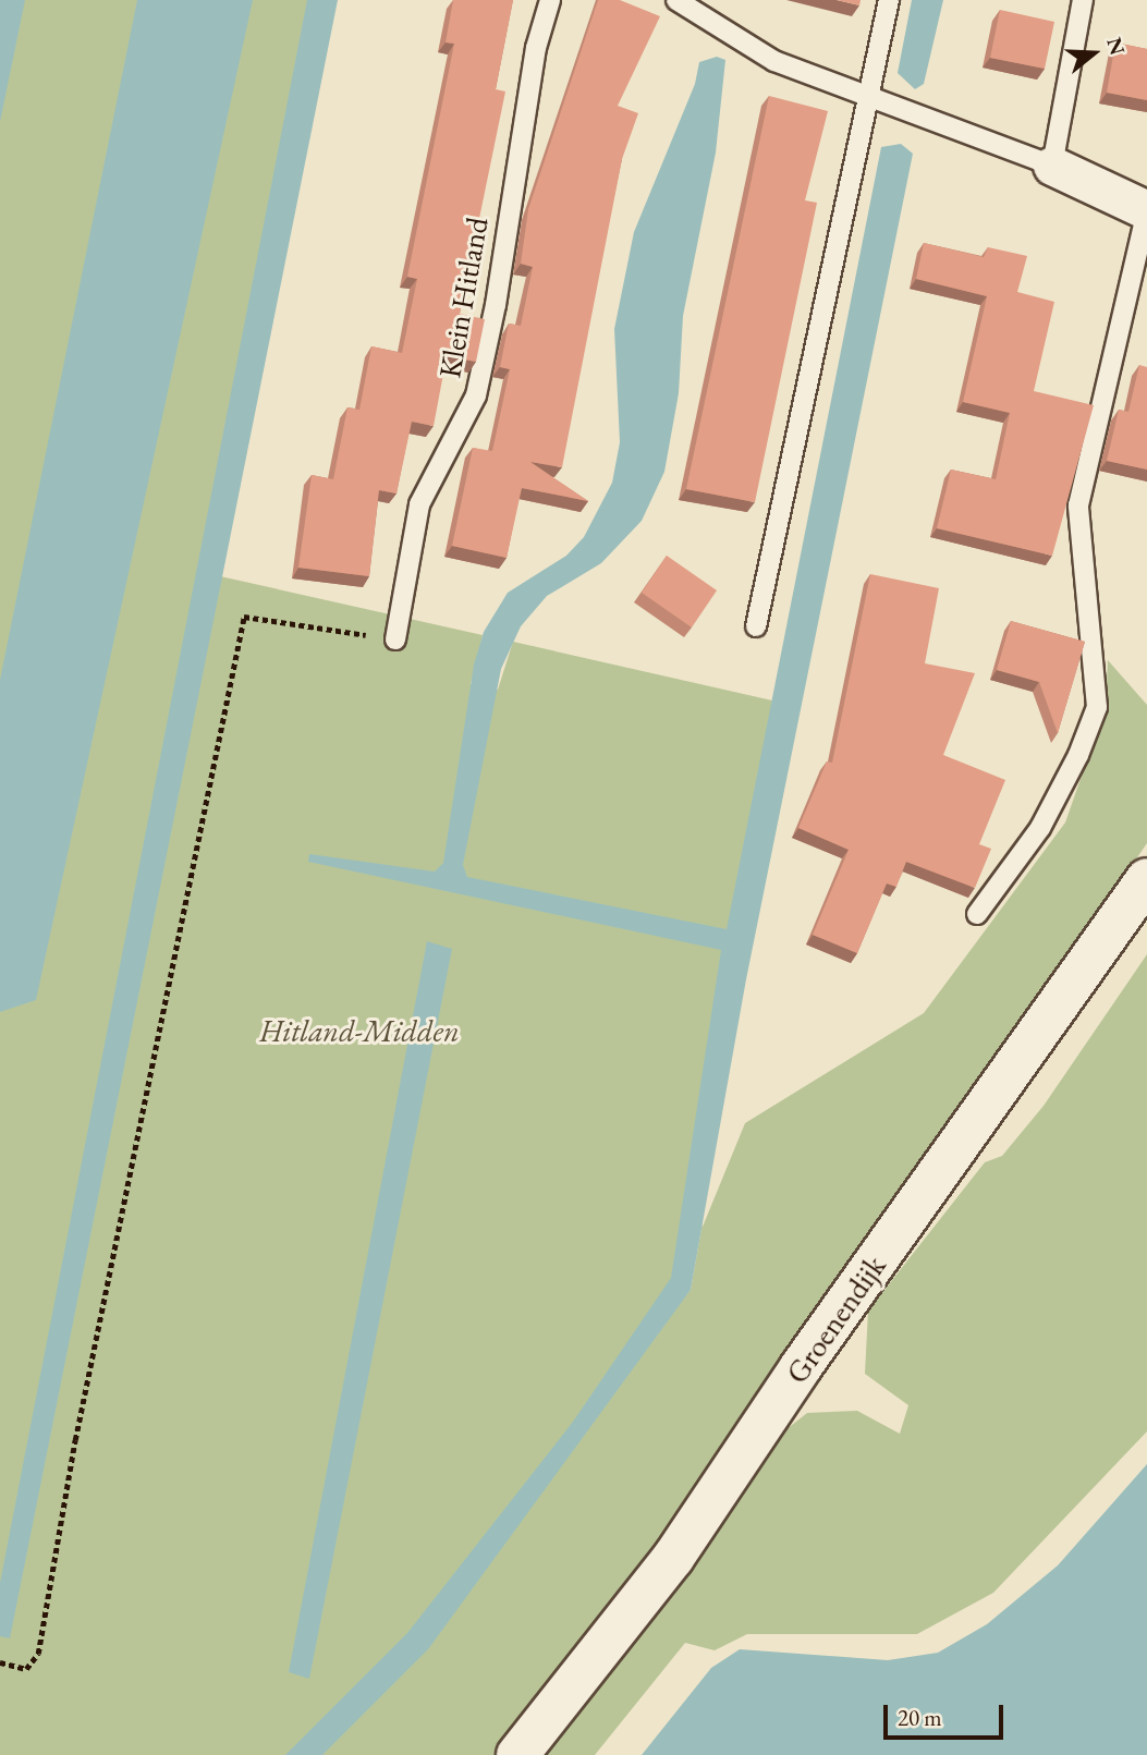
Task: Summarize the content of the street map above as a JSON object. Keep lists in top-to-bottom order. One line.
{"streets":{"street":["Groenendijk"],"lane":["Klein Hitland"]},"parks":["Hitland-Midden"],"scale_bar":"20 m","north":"right"}
